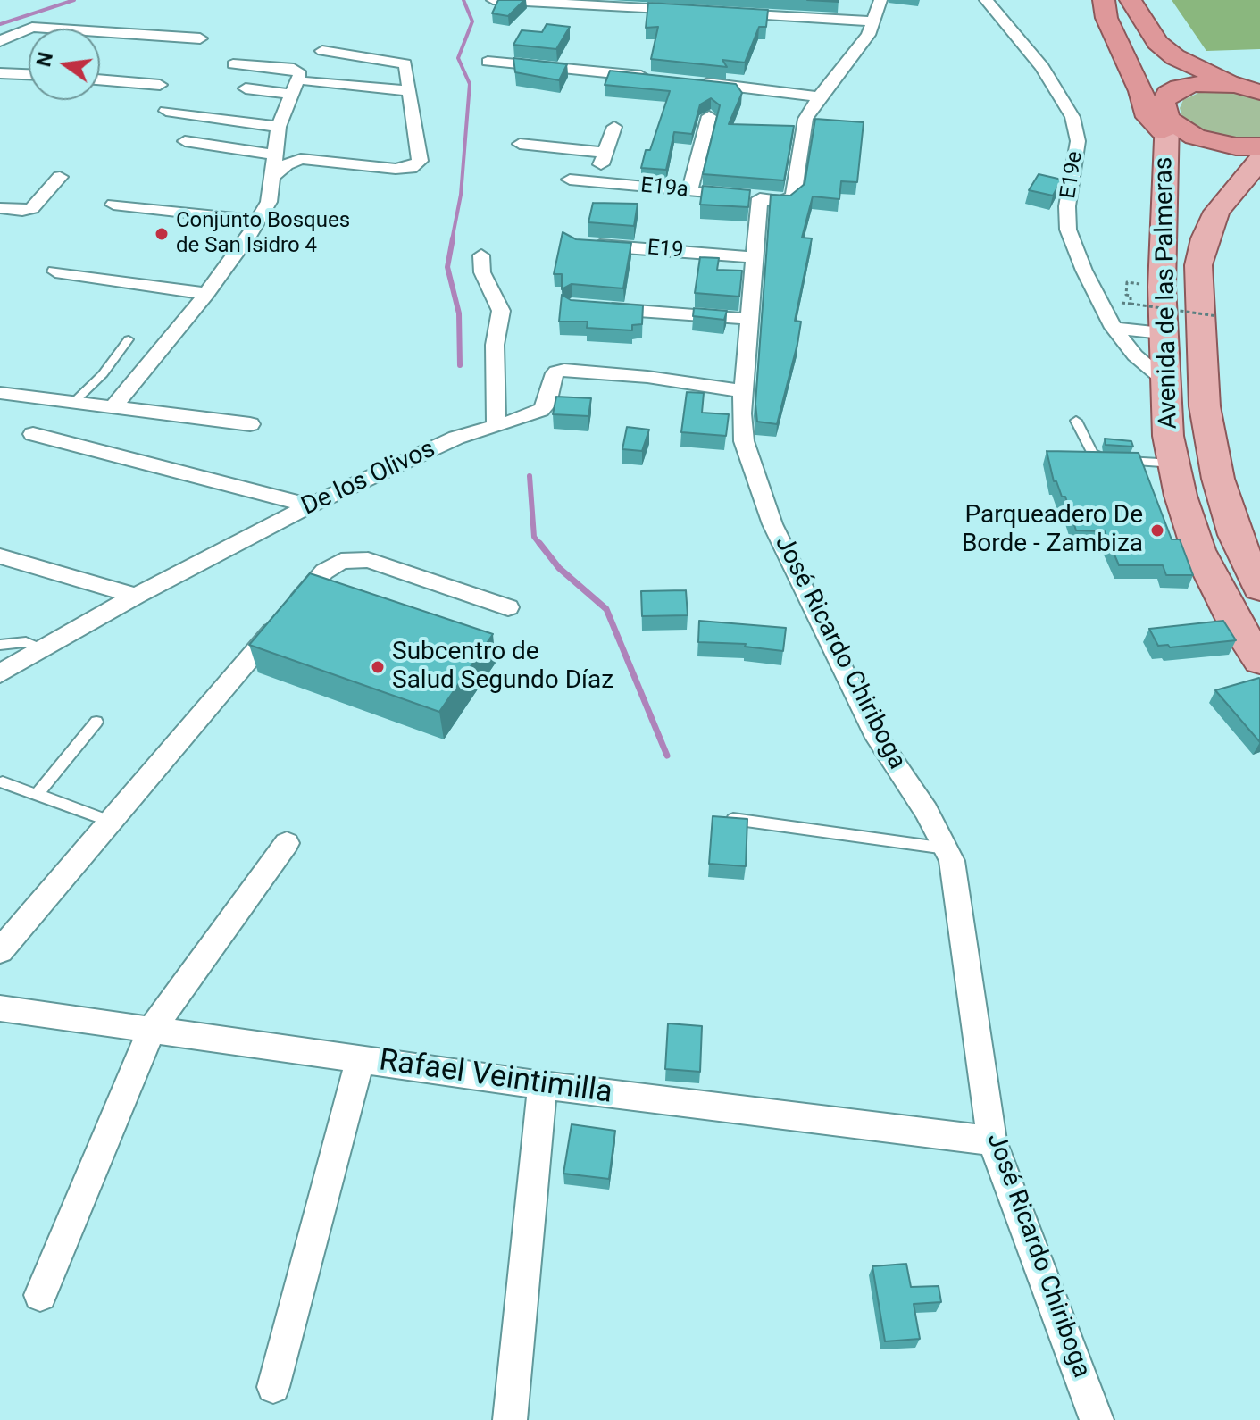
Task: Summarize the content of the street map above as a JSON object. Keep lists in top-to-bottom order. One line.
{"streets":{"main road":["Avenida de las Palmeras"],"street":["E19e","E19a","E19","De los Olivos","José Ricardo Chiriboga","Rafael Veintimilla"]},"crossings":[["E19e","Avenida de las Palmeras"],["E19a","José Ricardo Chiriboga"],["E19","José Ricardo Chiriboga"],["De los Olivos","José Ricardo Chiriboga"],["José Ricardo Chiriboga","Rafael Veintimilla"]],"places":["Conjunto Bosques de San Isidro 4","Parqueadero De Borde - Zambiza","Subcentro de Salud Segundo Díaz"],"north":"left"}
